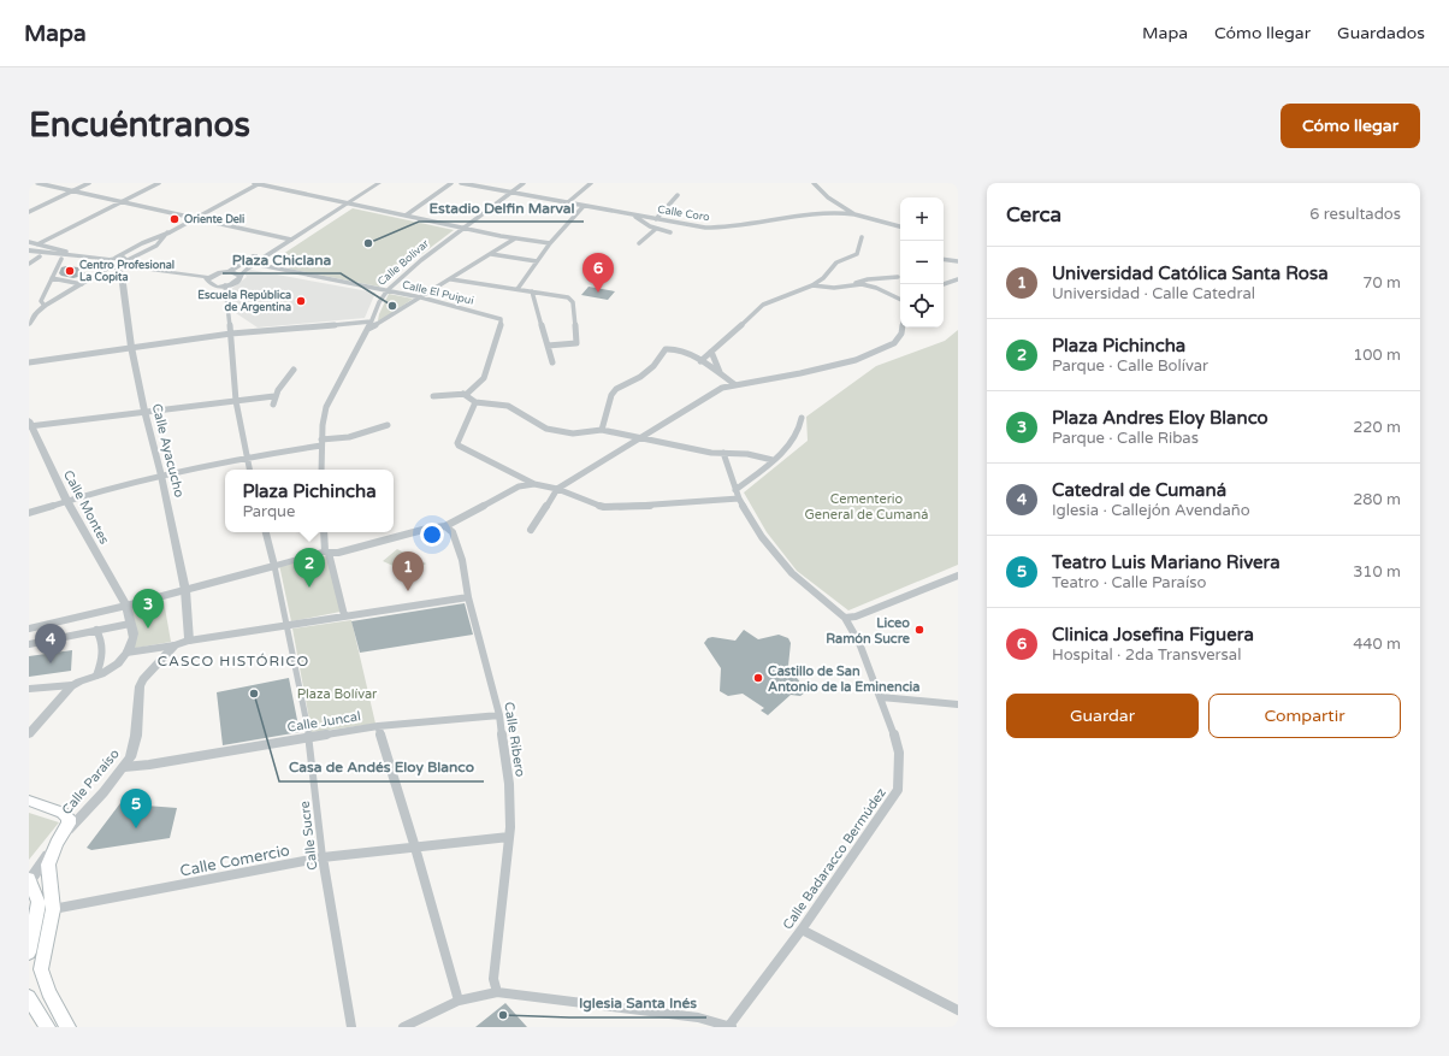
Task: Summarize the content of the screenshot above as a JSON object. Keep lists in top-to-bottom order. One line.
{"streets":{"street":["Calle Coro","Calle Bolívar","Calle El Puipui","Calle Ayacucho","Calle Montes","Calle Juncal","Calle Ribero","Calle Paraíso","Calle Sucre","Calle Badaracco Bermúdez","Calle Comercio"]},"crossings":[["Calle Coro","Calle Bolívar"],["Calle Bolívar","Calle El Puipui"],["Calle Ayacucho","Calle Paraíso"],["Calle Juncal","Calle Ribero"],["Calle Juncal","Calle Paraíso"],["Calle Juncal","Calle Sucre"],["Calle Ribero","Calle Comercio"],["Calle Sucre","Calle Comercio"]],"districts":["CASCO HISTÓRICO"],"parks":["Cementerio General de Cumaná","Plaza Bolívar"],"places":["Oriente Deli","Estadio Delfin Marval","Centro Profesional La Copita","Escuela República de Argentina","Plaza Chiclana","Liceo Ramón Sucre","Castillo de San Antonio de la Eminencia","Casa de Andés Eloy Blanco","Iglesia Santa Inés"],"page":{"header":"Mapa","nav":["Mapa","Cómo llegar","Guardados"],"buttons":["Cómo llegar",["Guardar","Compartir"]],"title":"Encuéntranos","heading":["Cerca","6 resultados"],"map_buttons":["+","−"],"list":[{"mark":"1","name":"Universidad Católica Santa Rosa","note":"Universidad · Calle Catedral","value":"70 m"},{"mark":"2","name":"Plaza Pichincha","note":"Parque · Calle Bolívar","value":"100 m"},{"mark":"3","name":"Plaza Andres Eloy Blanco","note":"Parque · Calle Ribas","value":"220 m"},{"mark":"4","name":"Catedral de Cumaná","note":"Iglesia · Callejón Avendaño","value":"280 m"},{"mark":"5","name":"Teatro Luis Mariano Rivera","note":"Teatro · Calle Paraíso","value":"310 m"},{"mark":"6","name":"Clinica Josefina Figuera","note":"Hospital · 2da Transversal","value":"440 m"}],"pins":["6","2","1","3","4","5"],"popup":["Plaza Pichincha","Parque"]}}
